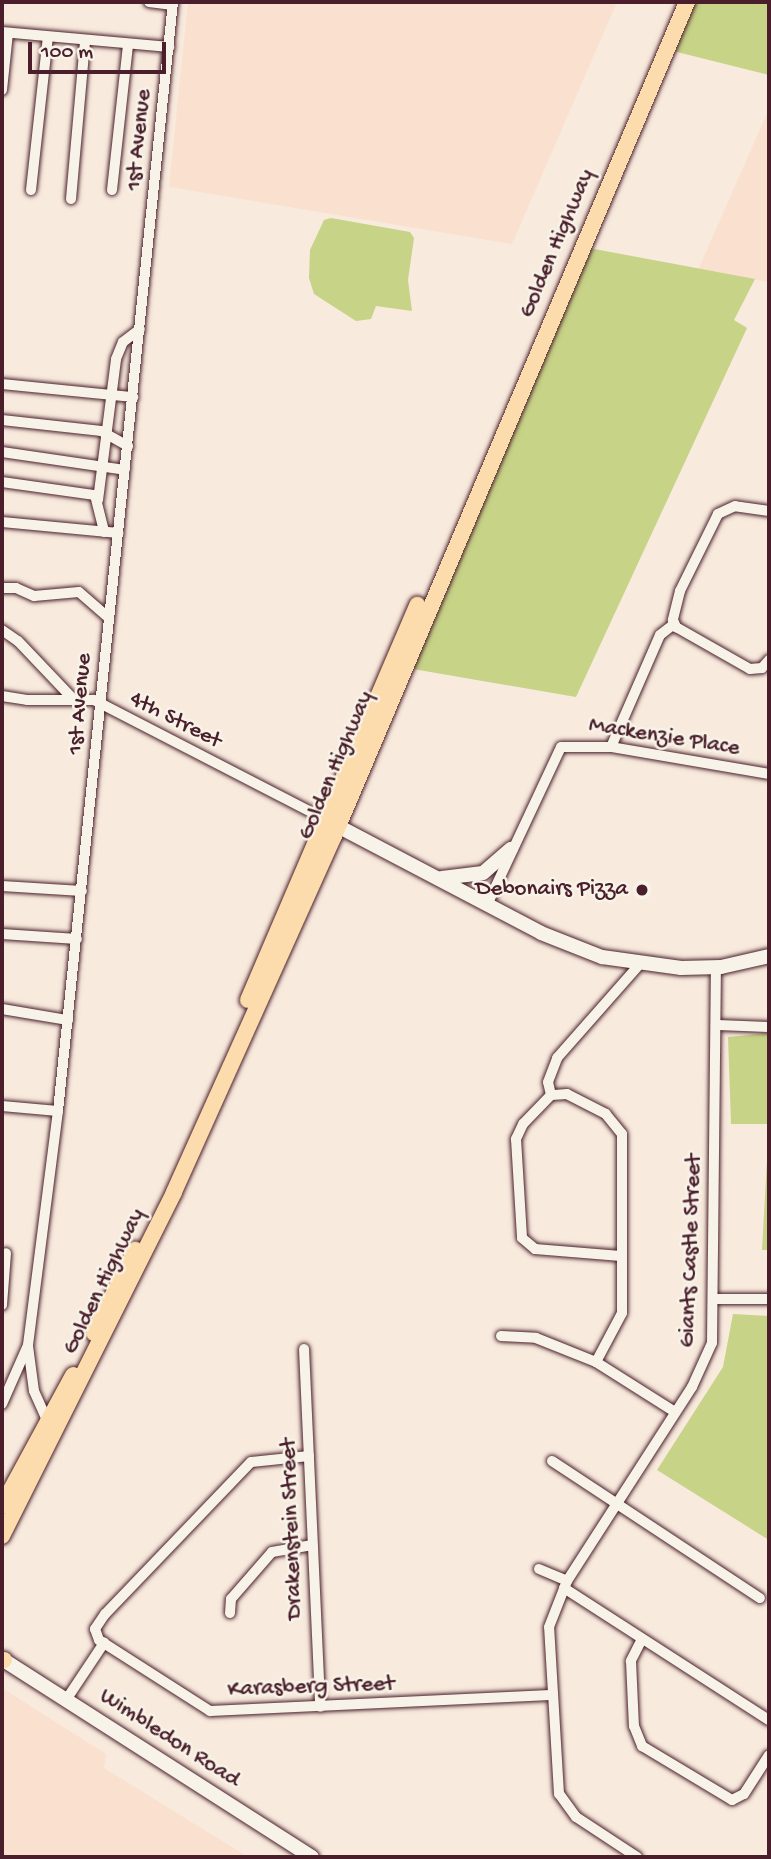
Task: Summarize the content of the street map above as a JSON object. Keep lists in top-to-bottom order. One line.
{"streets":{"main road":["Golden Highway"],"street":["1st Avenue","4th Street","Mackenzie Place","Giants Castle Street","Drakenstein Street","Karasberg Street","Wimbledon Road"]},"crossings":[["1st Avenue","4th Street"],["Golden Highway","4th Street"],["Giants Castle Street","Karasberg Street"],["Drakenstein Street","Karasberg Street"]],"places":["Debonairs Pizza"],"scale_bar":"100 m"}
